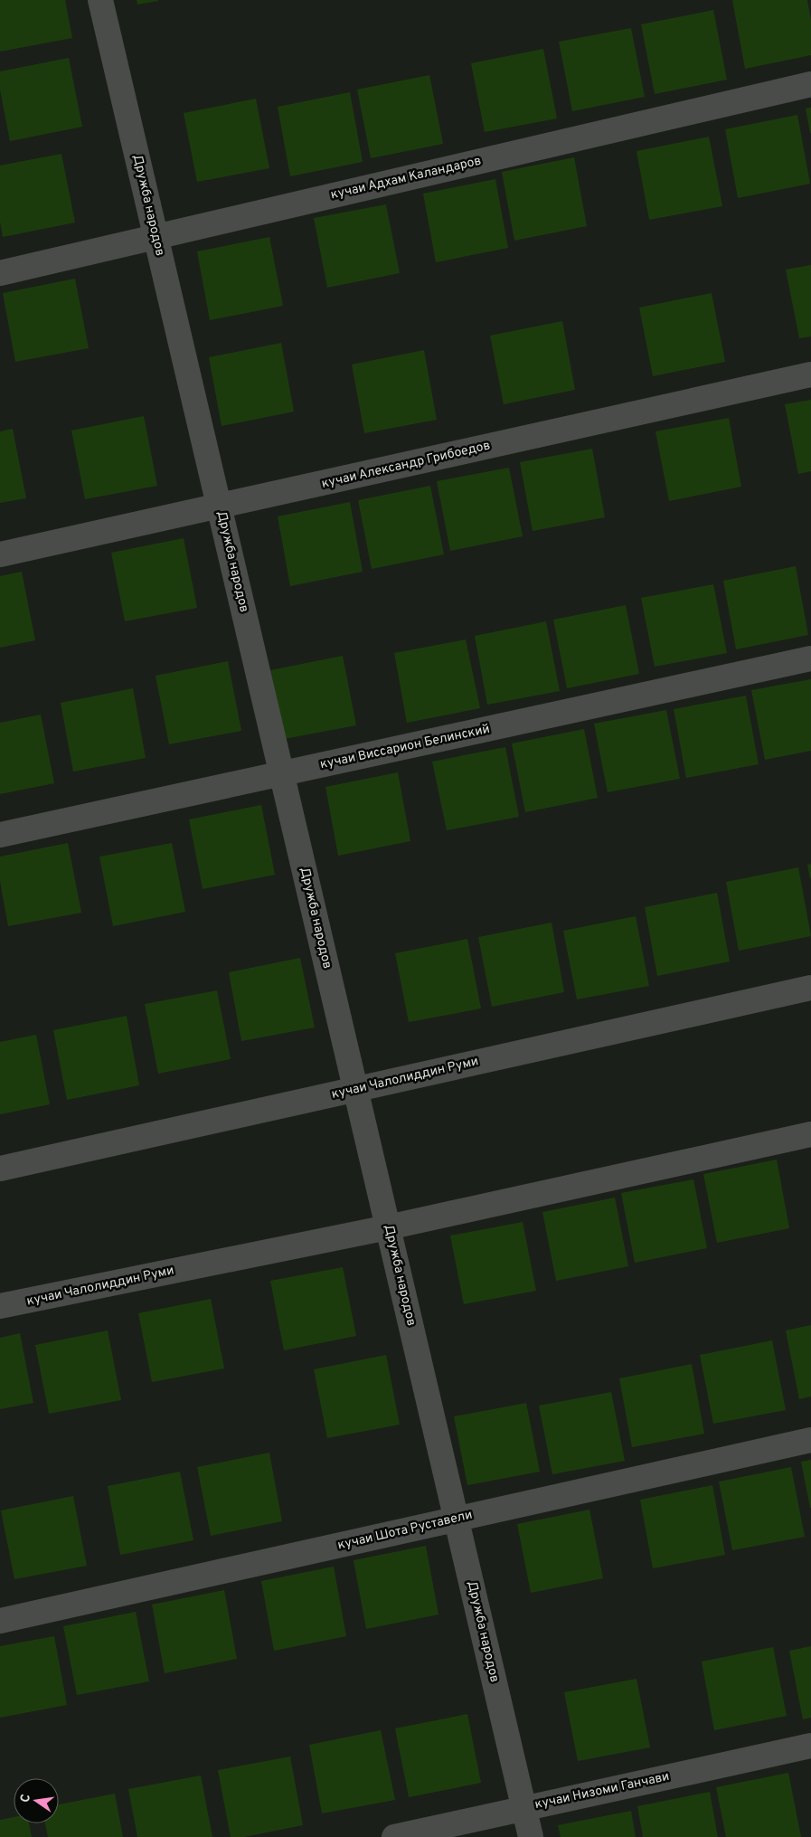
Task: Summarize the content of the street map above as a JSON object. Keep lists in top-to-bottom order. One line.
{"streets":{"street":["кучаи Адхам Каландаров","Дружба народов","кучаи Александр Грибоедов","кучаи Виссарион Белинский","кучаи Чалолиддин Руми","кучаи Шота Руставели","кучаи Низоми Ганчави"]},"crossings":[["кучаи Адхам Каландаров","Дружба народов"],["Дружба народов","кучаи Александр Грибоедов"],["Дружба народов","кучаи Виссарион Белинский"],["Дружба народов","кучаи Чалолиддин Руми"],["Дружба народов","кучаи Шота Руставели"],["Дружба народов","кучаи Низоми Ганчави"]],"north":"left"}
